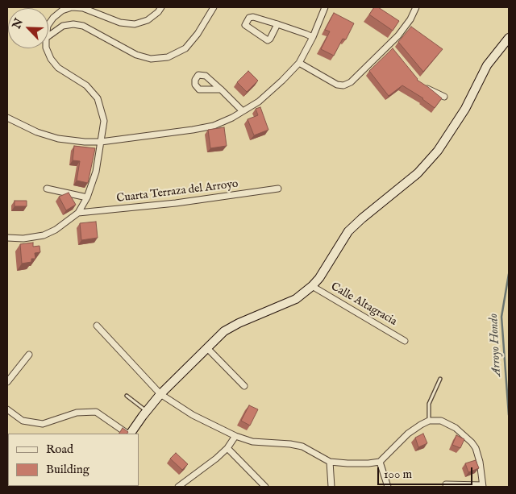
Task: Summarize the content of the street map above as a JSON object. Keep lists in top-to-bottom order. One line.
{"streets":{"street":["Cuarta Terraza del Arroyo","Calle Altagracia"]},"water":["Arroyo Hondo"],"legend":["Road","Building"],"scale_bar":"100 m","north":"top left"}
